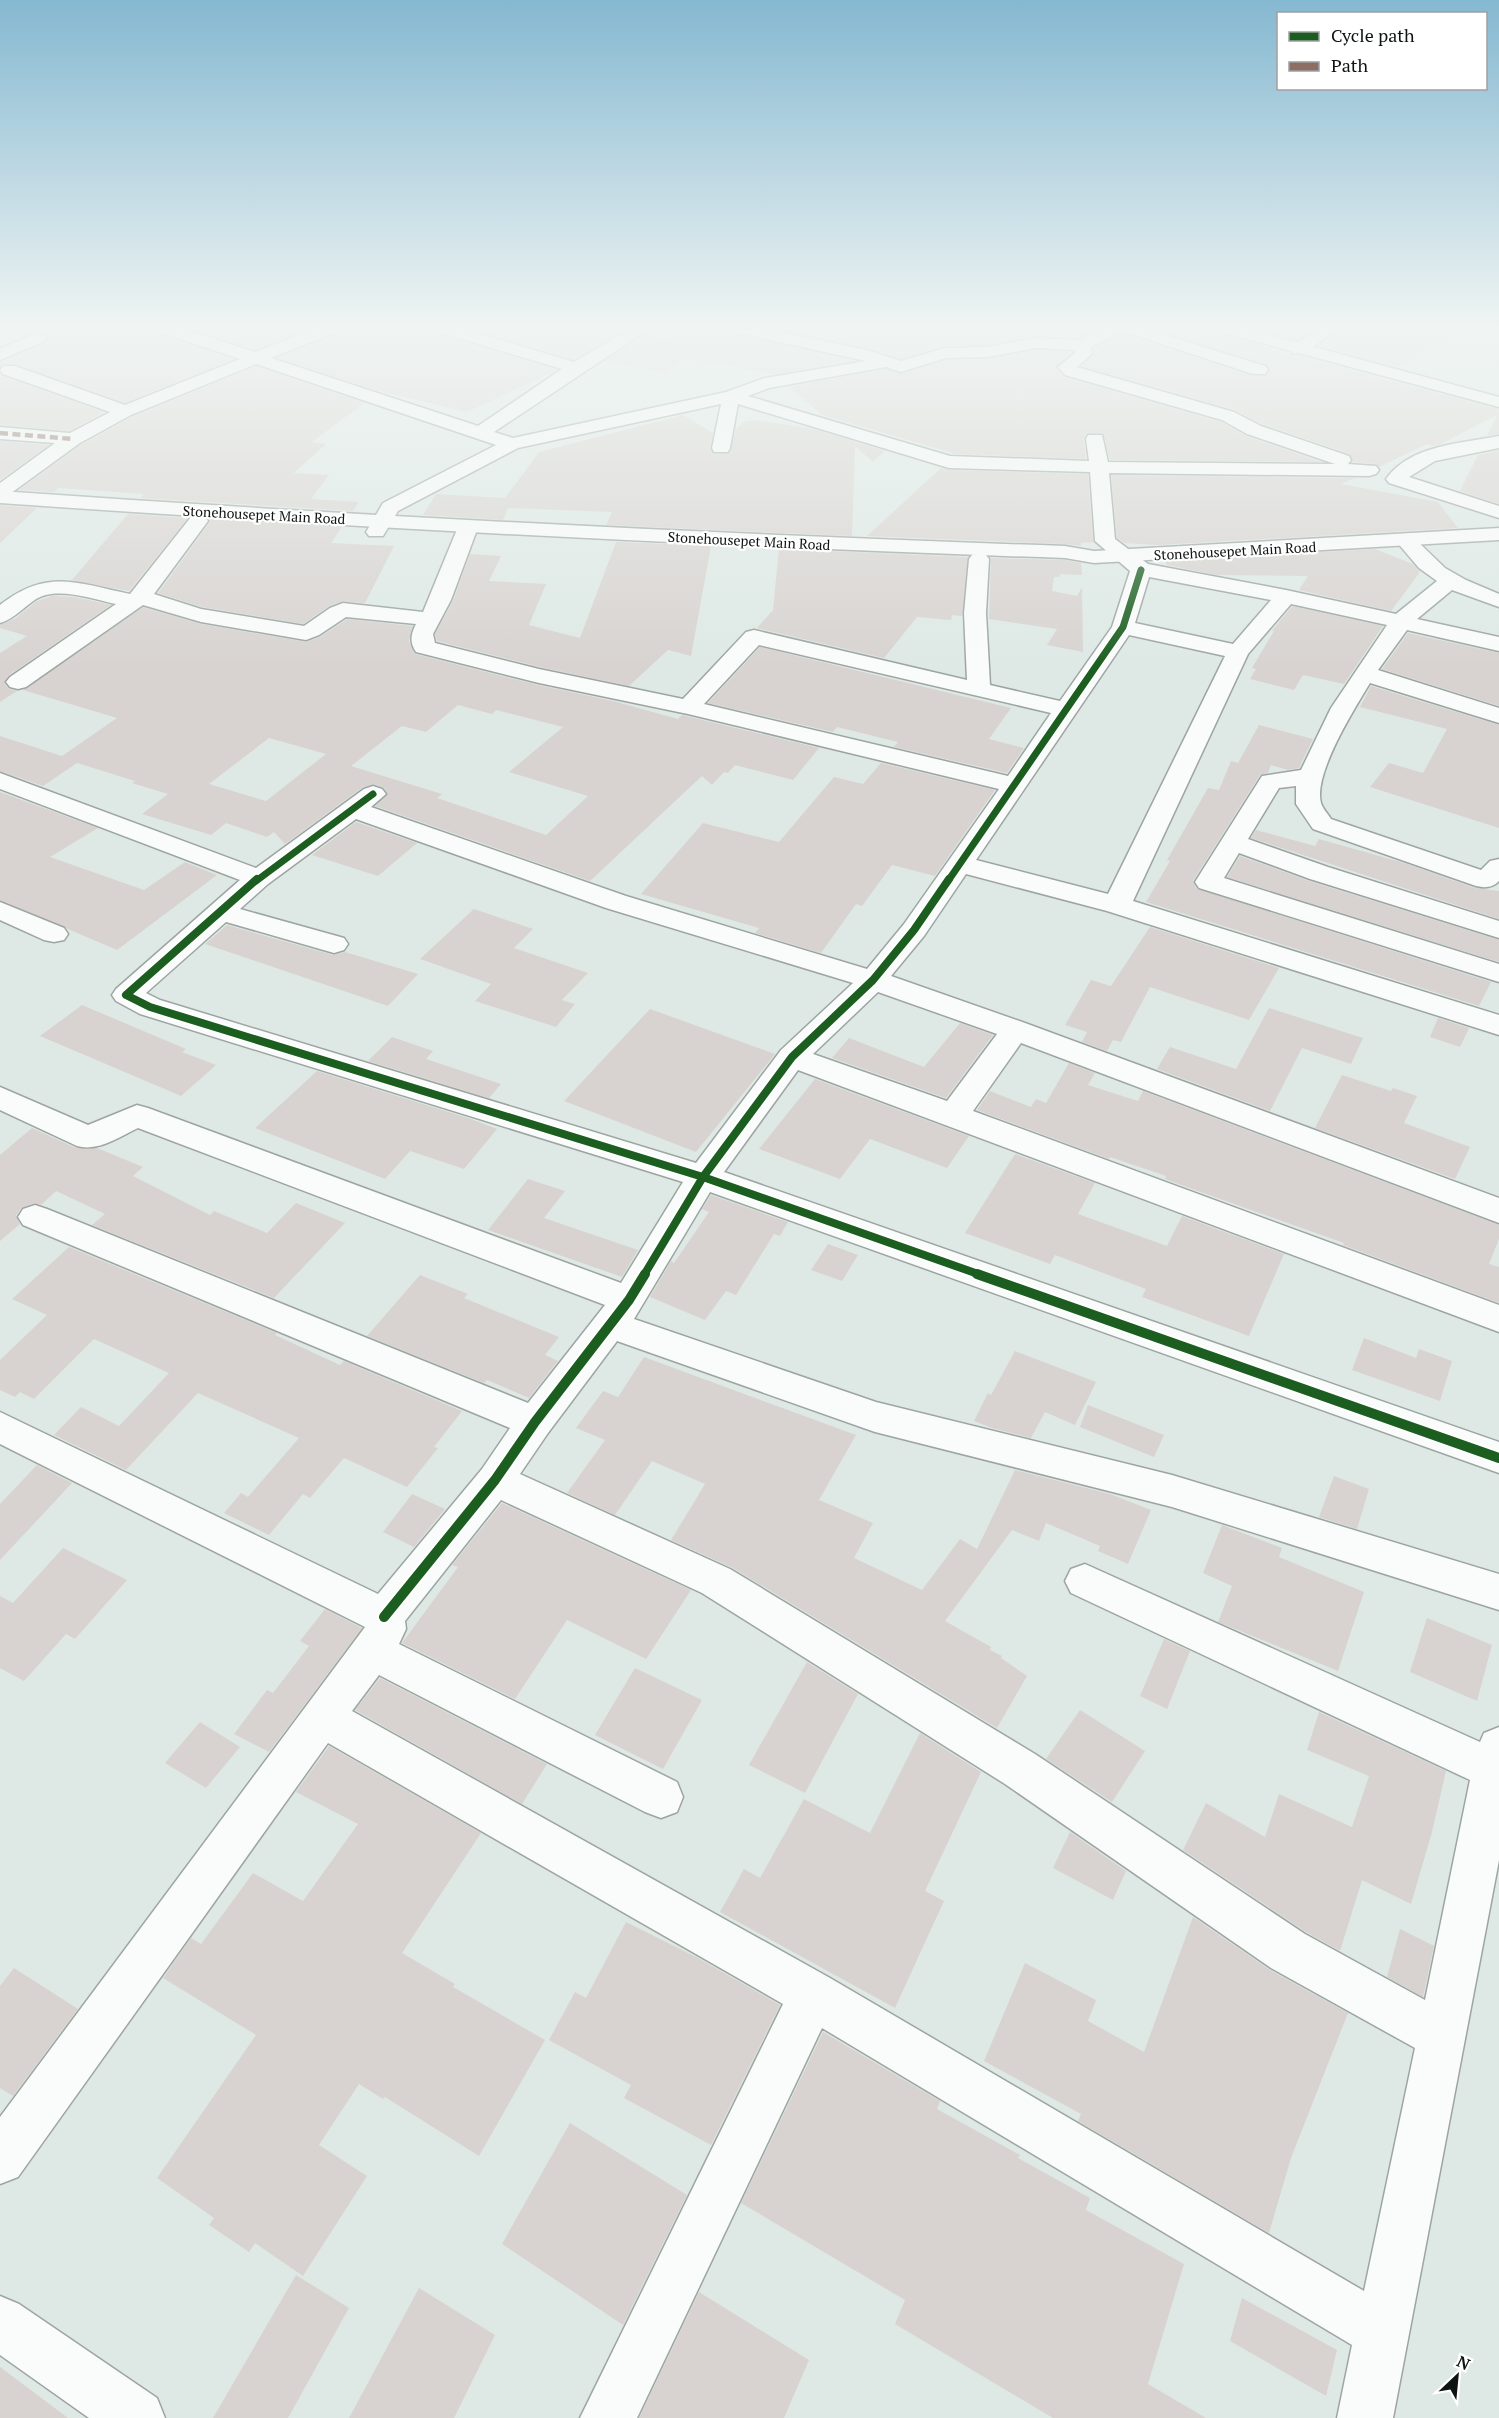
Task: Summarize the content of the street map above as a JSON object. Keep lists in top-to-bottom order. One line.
{"streets":{"street":["Stonehousepet Main Road"]},"legend":["Cycle path","Path"],"north":"top right"}
